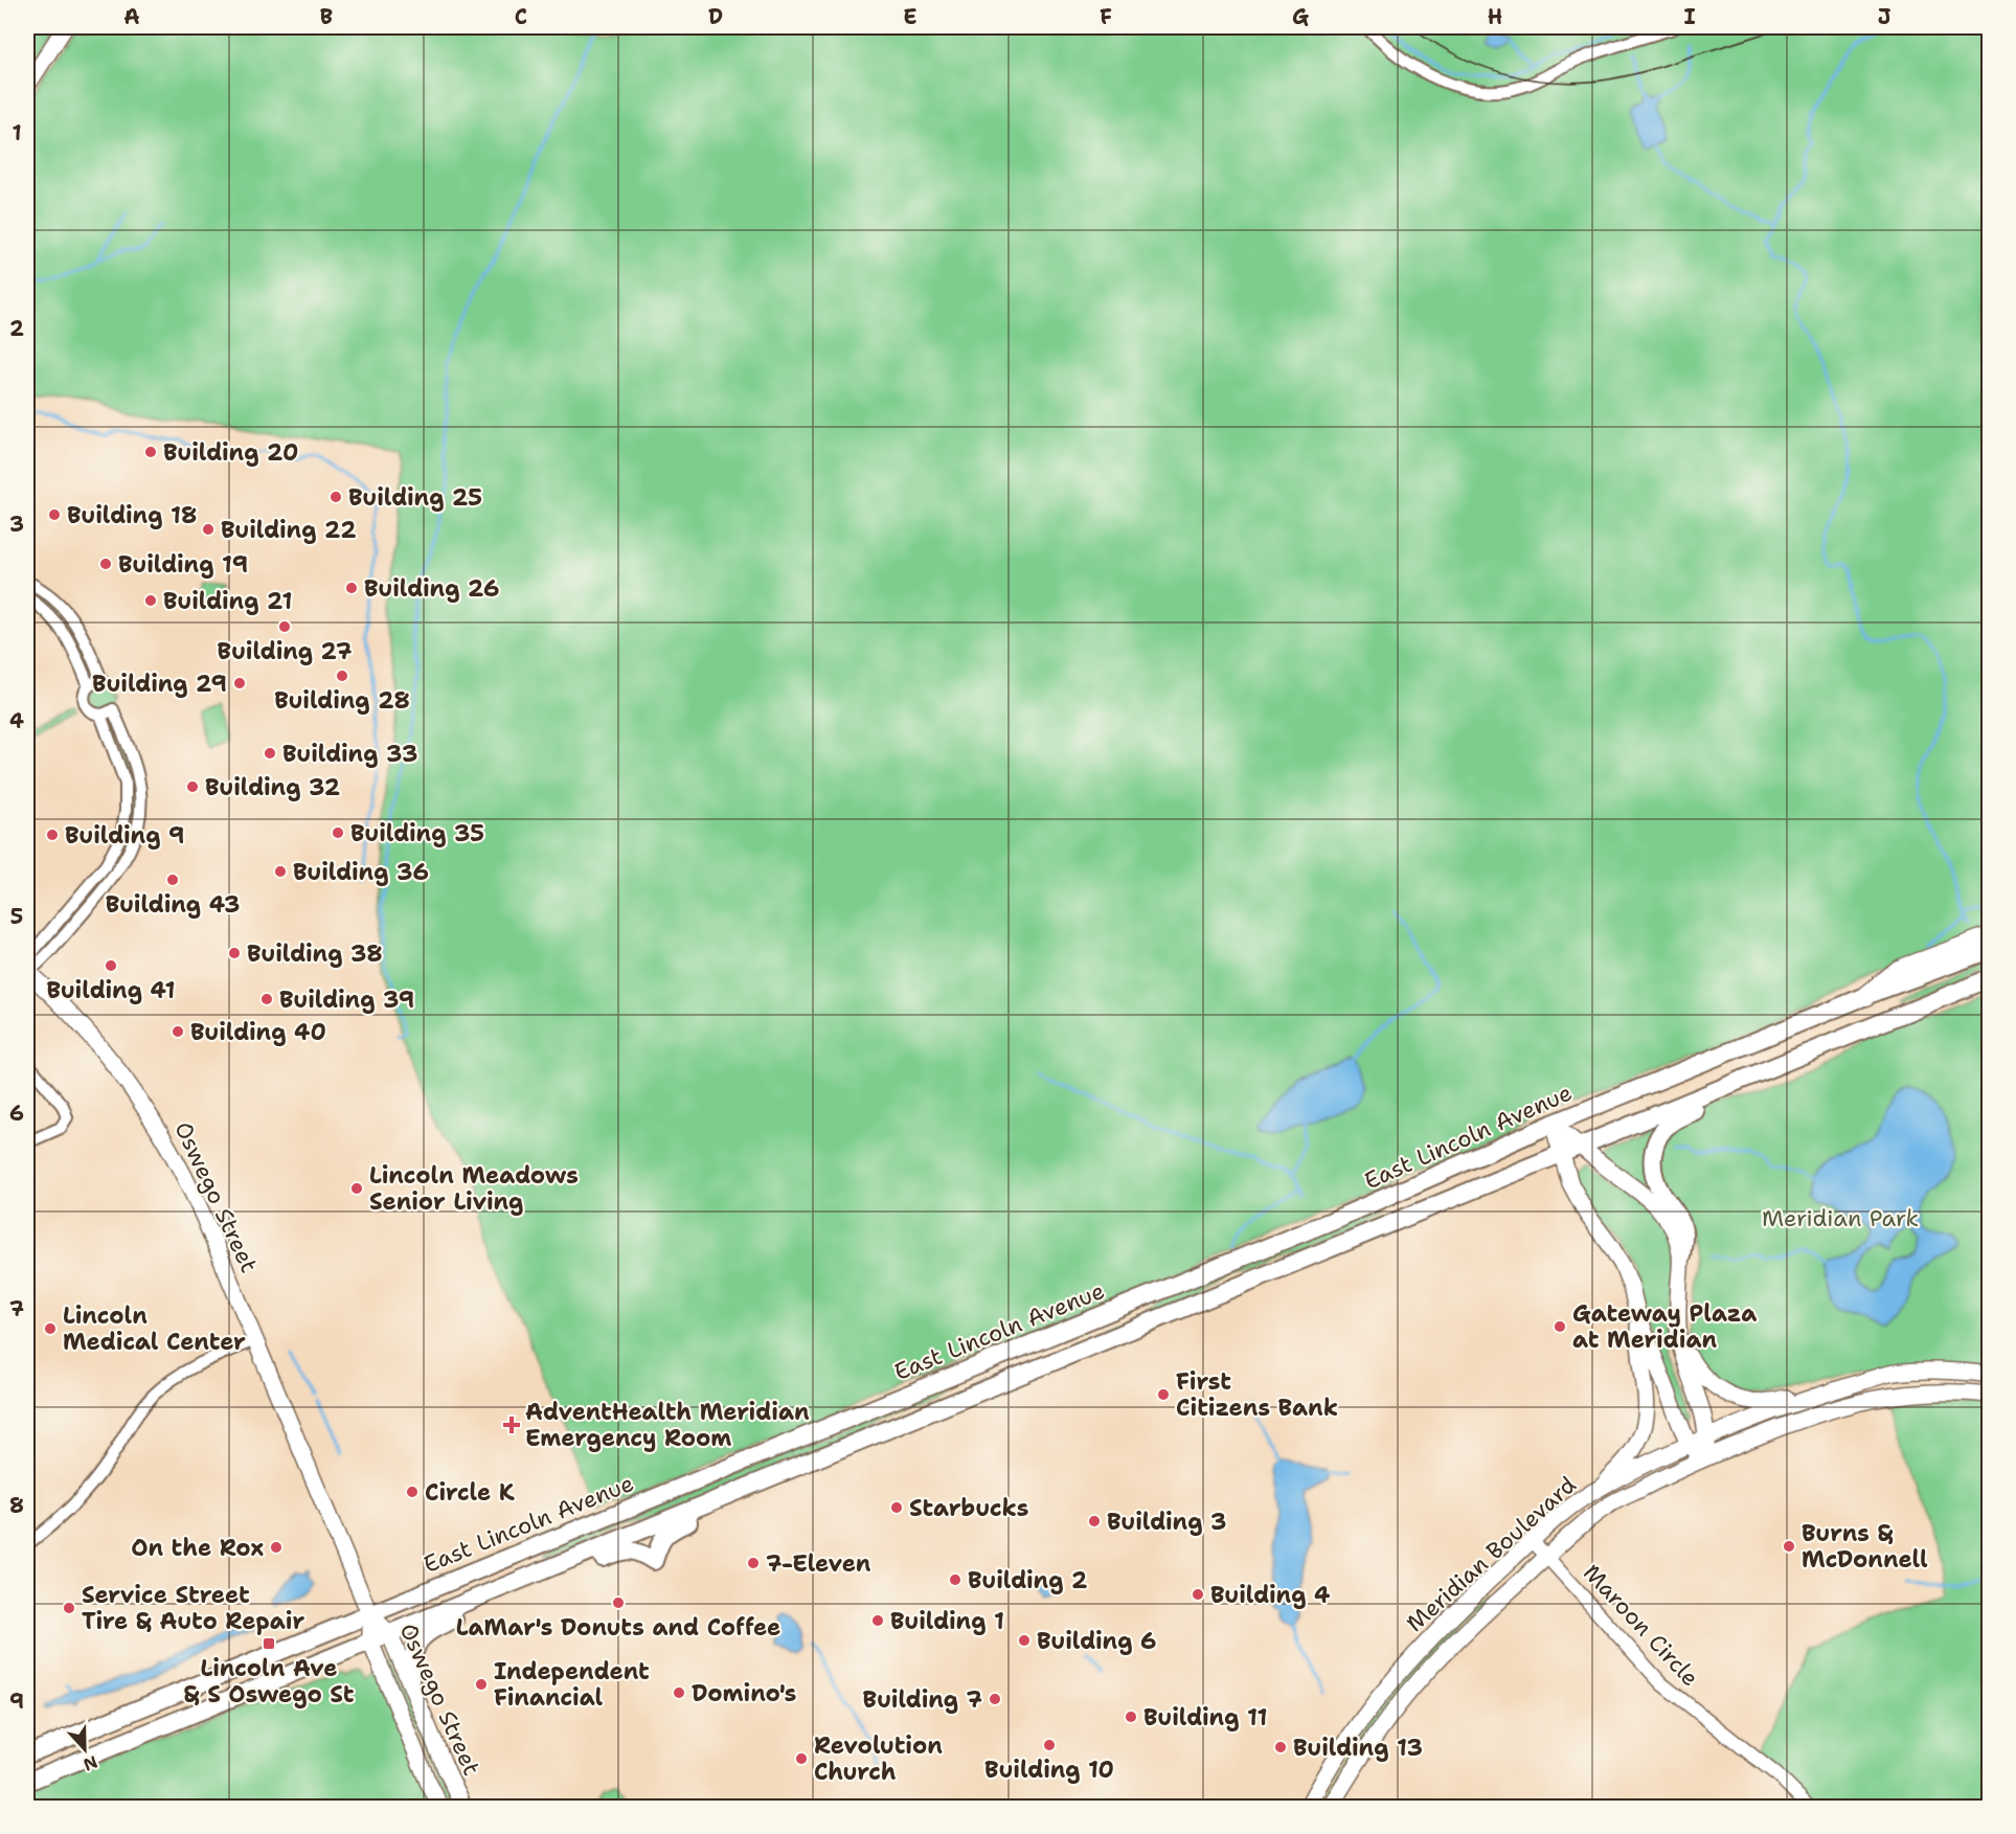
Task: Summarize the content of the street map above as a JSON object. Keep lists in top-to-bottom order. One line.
{"streets":{"main road":["East Lincoln Avenue","Oswego Street","Meridian Boulevard"],"street":["Maroon Circle"]},"crossings":[["East Lincoln Avenue","Oswego Street"],["Meridian Boulevard","Maroon Circle"]],"parks":["Meridian Park"],"places":{"other":["Building 20","Building 25","Building 18","Building 22","Building 19","Building 26","Building 21","Building 27","Building 28","Building 29","Building 33","Building 32","Building 35","Building 9","Building 36","Building 43","Building 38","Building 41","Building 39","Building 40","Lincoln Meadows Senior Living","Gateway Plaza at Meridian","Lincoln Medical Center","First Citizens Bank","Circle K","Starbucks","Building 3","Burns & McDonnell","On the Rox","7-Eleven","Building 2","Building 4","LaMar's Donuts and Coffee","Service Street Tire & Auto Repair","Building 1","Building 6","Independent Financial","Domino's","Building 7","Building 11","Building 10","Building 13","Revolution Church"],"health":["AdventHealth Meridian Emergency Room"],"transit":["Lincoln Ave & S Oswego St"]},"north":"bottom","grid":{"columns":["A","B","C","D","E","F","G","H","I","J"],"rows":["1","2","3","4","5","6","7","8","9"]}}
